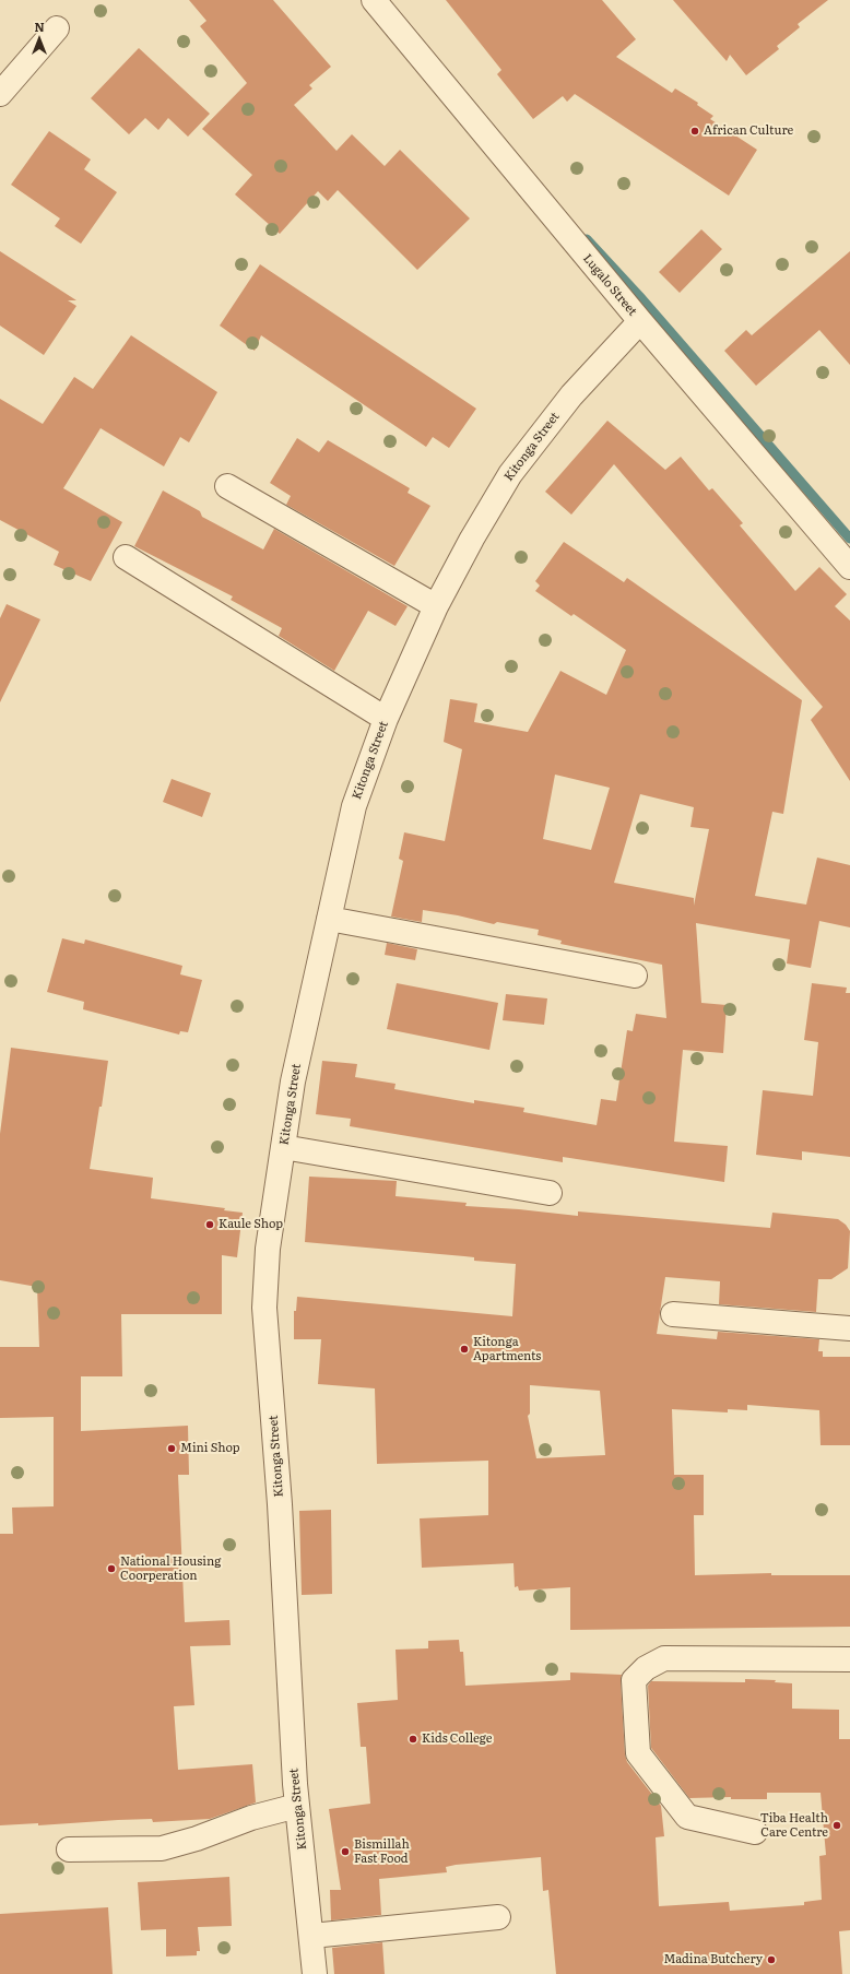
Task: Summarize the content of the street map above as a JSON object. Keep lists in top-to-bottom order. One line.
{"streets":{"street":["Lugalo Street","Kitonga Street"]},"crossings":[["Lugalo Street","Kitonga Street"]],"places":["African Culture","Kaule Shop","Kitonga Apartments","Mini Shop","National Housing Coorperation","Kids College","Tiba Health Care Centre","Bismillah Fast Food","Madina Butchery"],"north":"top"}
